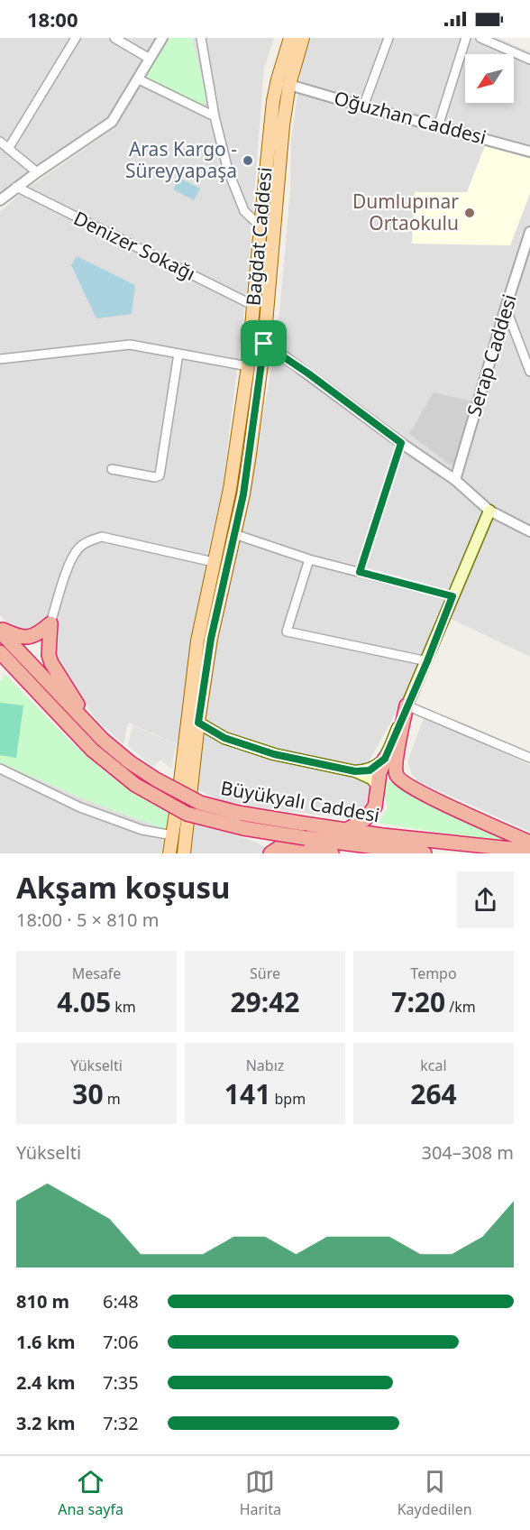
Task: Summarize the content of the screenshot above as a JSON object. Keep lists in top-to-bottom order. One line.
{"streets":{"highway":["Büyükyalı Caddesi"],"main road":["Bağdat Caddesi"],"street":["Oğuzhan Caddesi","Denizer Sokağı","Serap Caddesi"]},"crossings":[["Oğuzhan Caddesi","Bağdat Caddesi"],["Bağdat Caddesi","Denizer Sokağı"]],"places":["Aras Kargo - Süreyyapaşa","Dumlupınar Ortaokulu"],"north":"bottom left","page":{"status":"18:00","heading":["Akşam koşusu","18:00 · 5 × 810 m"],"stats":[["Mesafe","4.05 km"],["Süre","29:42"],["Tempo","7:20 /km"],["Yükselti","30 m"],["Nabız","141 bpm"],["kcal","264"]],"chart":["Yükselti","304–308 m"],"list":[{"name":"810 m","note":"6:48"},{"name":"1.6 km","note":"7:06"},{"name":"2.4 km","note":"7:35"},{"name":"3.2 km","note":"7:32"}],"tabs":["Ana sayfa","Harita","Kaydedilen"]}}
